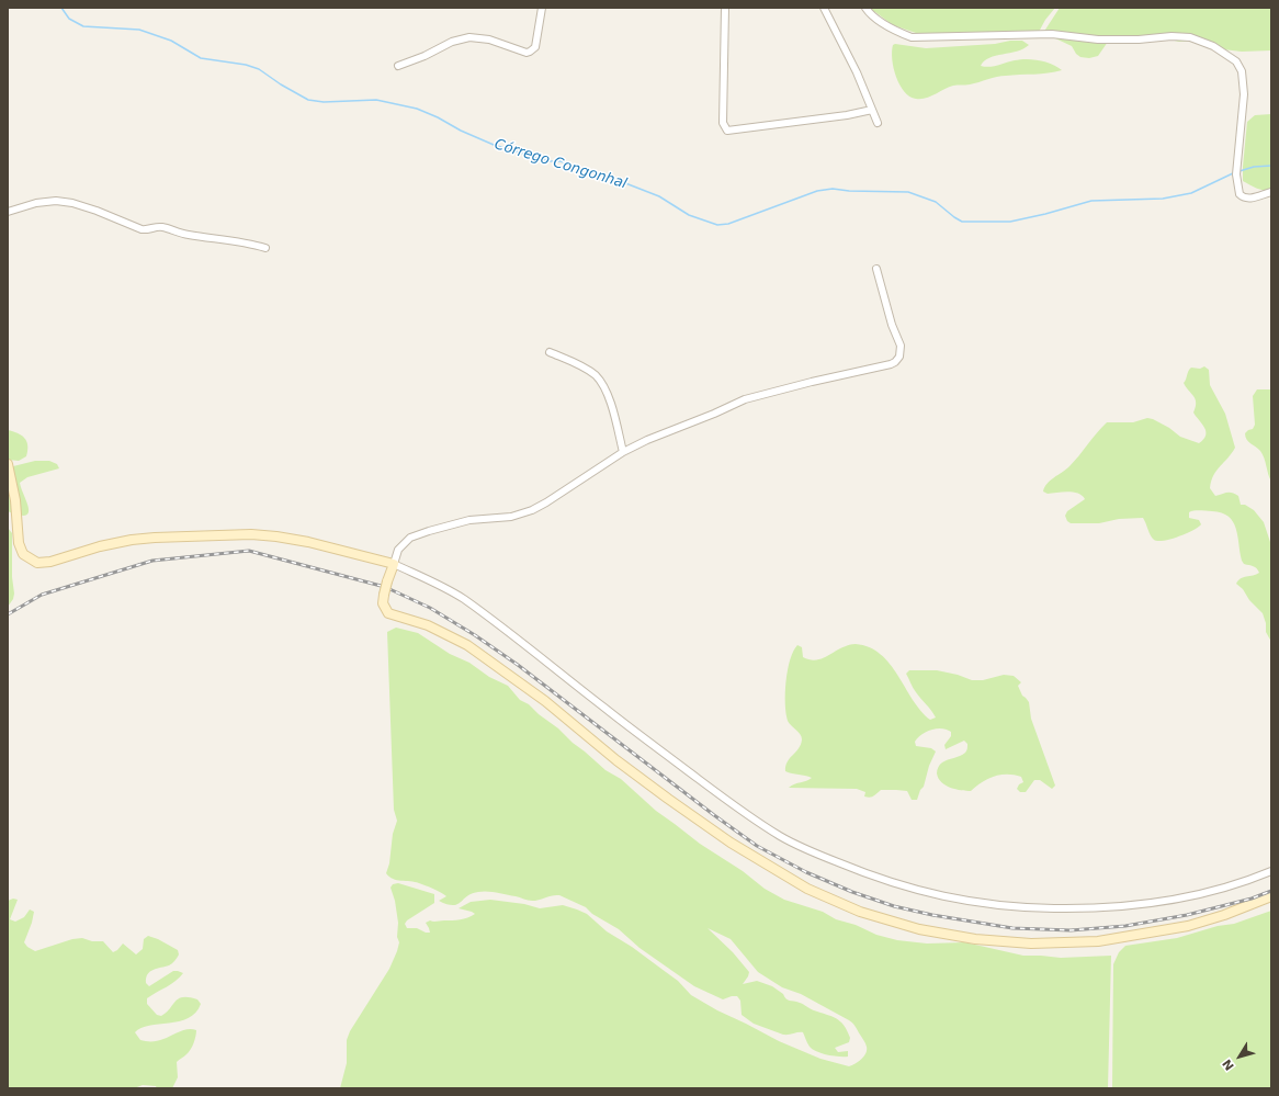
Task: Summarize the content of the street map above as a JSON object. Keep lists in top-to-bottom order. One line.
{"water":["Córrego Congonhal"],"north":"bottom left"}
